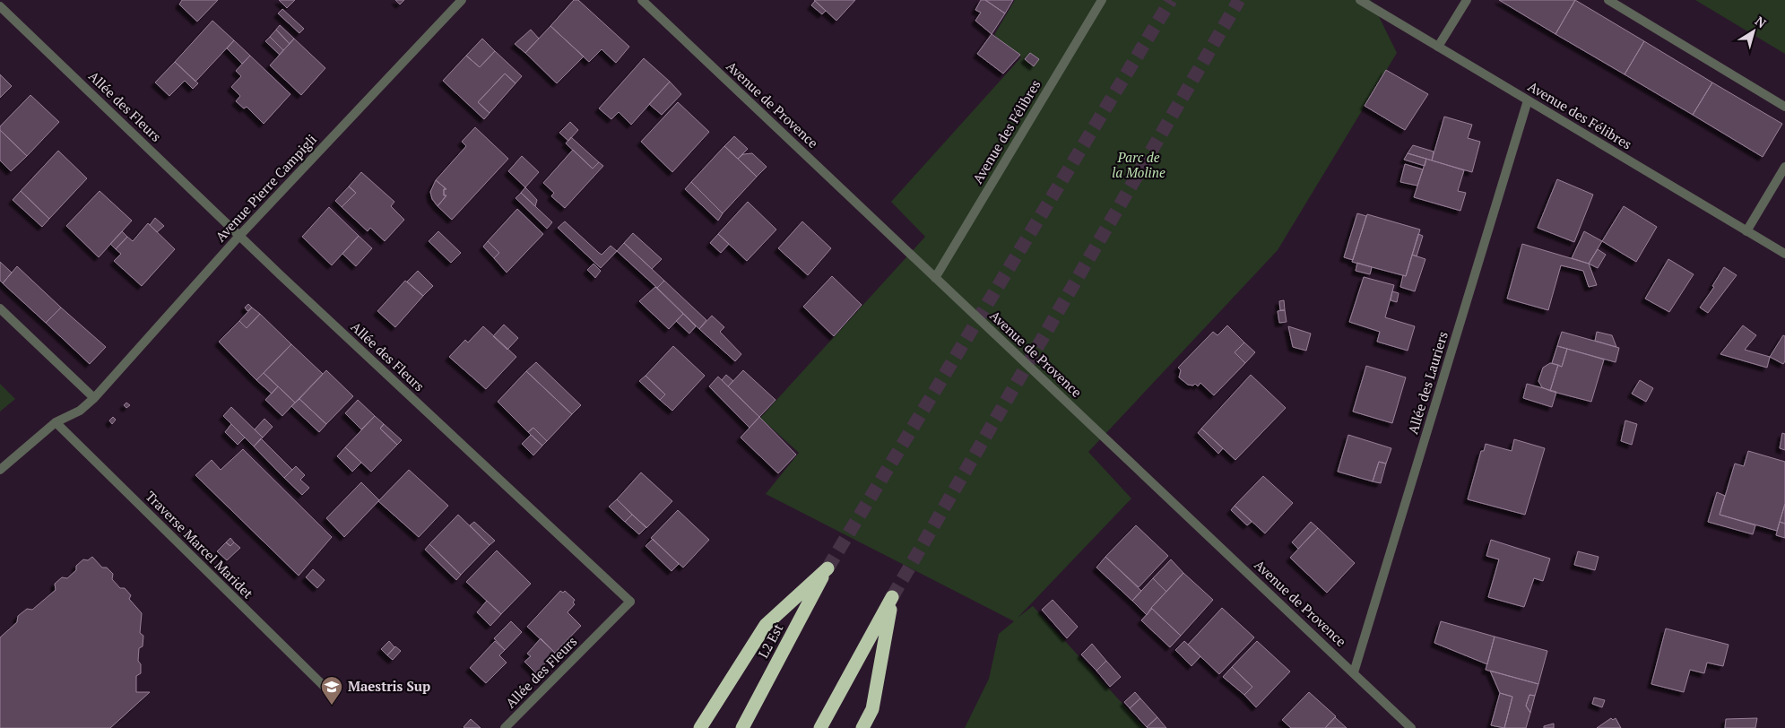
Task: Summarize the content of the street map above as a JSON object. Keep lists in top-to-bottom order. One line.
{"streets":{"highway":["L2 Est"],"street":["Avenue de Provence","Allée des Fleurs","Avenue des Félibres","Avenue Pierre Campigli","Allée des Lauriers","Traverse Marcel Maridet"]},"crossings":[["Avenue de Provence","Avenue des Félibres"],["Avenue de Provence","Allée des Lauriers"],["Allée des Fleurs","Avenue Pierre Campigli"],["Avenue des Félibres","Allée des Lauriers"],["Avenue Pierre Campigli","Traverse Marcel Maridet"]],"parks":["Parc de la Moline"],"places":{"school or university":["Maestris Sup"]},"north":"top right"}
